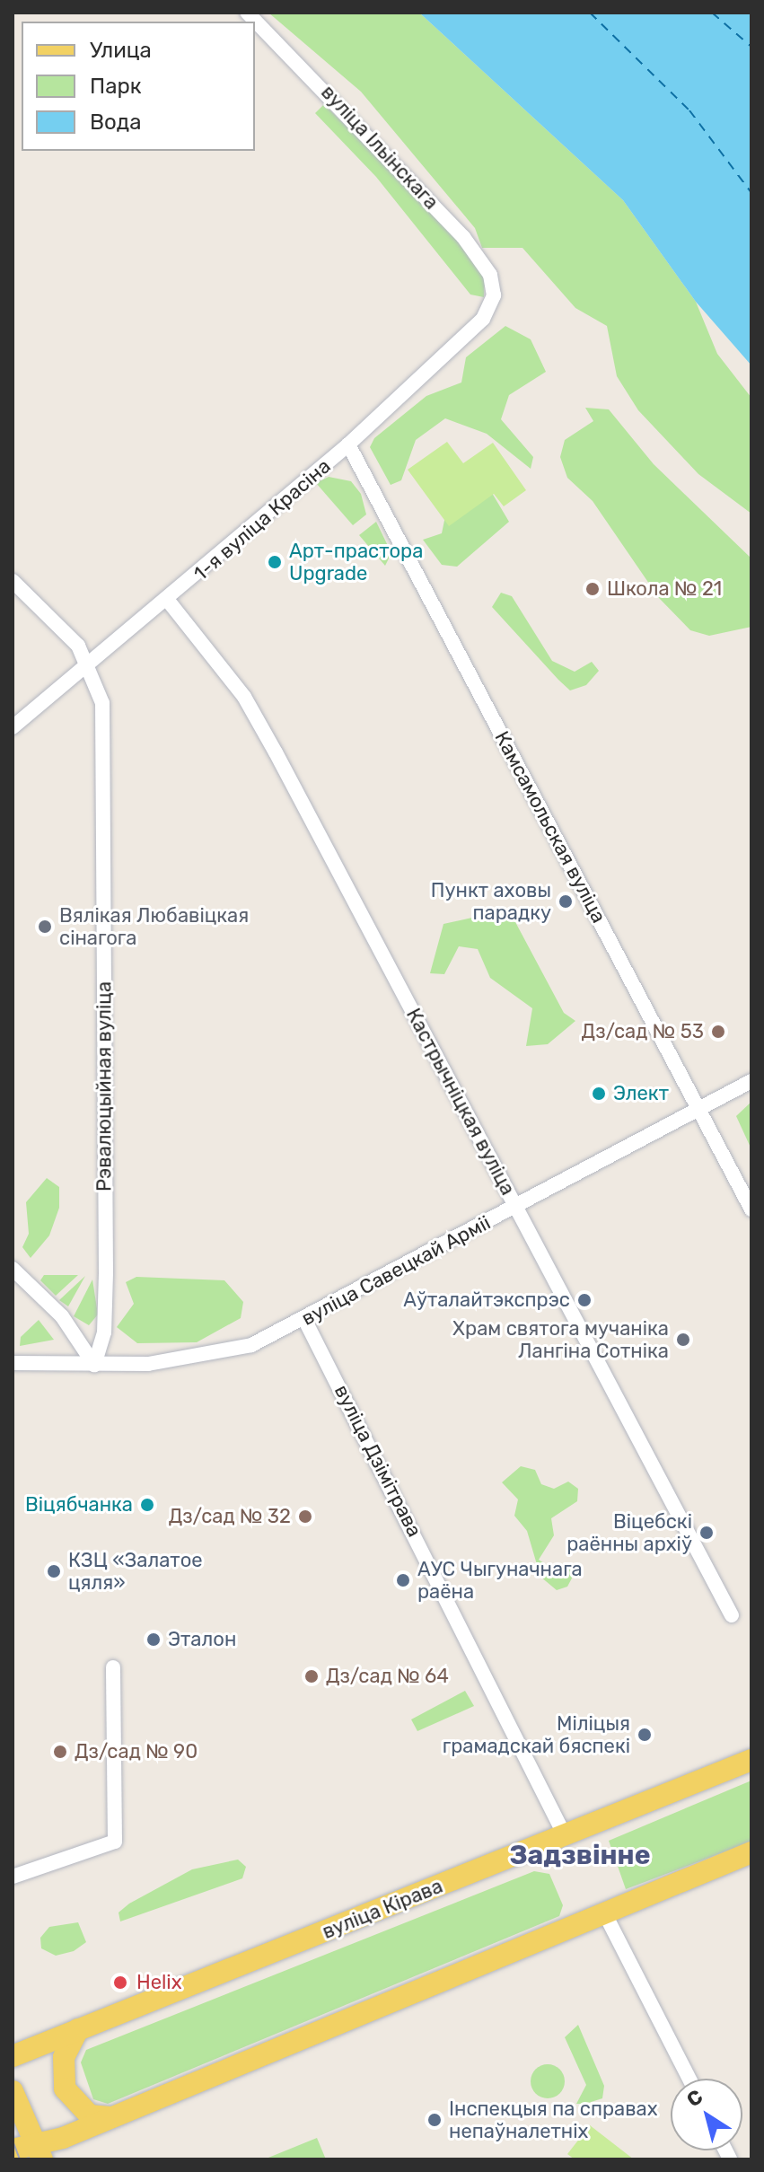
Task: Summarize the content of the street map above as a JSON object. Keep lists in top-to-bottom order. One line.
{"streets":{"main road":["вуліца Кірава"],"street":["вуліца Ільінскага","1-я вуліца Красіна","Камсамольская вуліца","Рэвалюцыйная вуліца","Кастрычніцкая вуліца","вуліца Савецкай Арміі","вуліца Дзімітрава"]},"crossings":[["вуліца Ільінскага","1-я вуліца Красіна"],["1-я вуліца Красіна","Камсамольская вуліца"],["1-я вуліца Красіна","Рэвалюцыйная вуліца"],["1-я вуліца Красіна","Кастрычніцкая вуліца"],["Камсамольская вуліца","вуліца Савецкай Арміі"],["Рэвалюцыйная вуліца","вуліца Савецкай Арміі"],["Кастрычніцкая вуліца","вуліца Савецкай Арміі"],["вуліца Савецкай Арміі","вуліца Дзімітрава"],["вуліца Дзімітрава","вуліца Кірава"]],"districts":["Задзвінне"],"places":["Арт-прастора Upgrade","Школа № 21","Пункт аховы парадку","Вялікая Любавіцкая сінагога","Дз/сад № 53","Элект","Аўталайтэкспрэс","Храм святога мучаніка Лангіна Сотніка","Віцябчанка","Дз/сад № 32","Віцебскі раённы архіў","КЗЦ «Залатое цяля»","АУС Чыгуначнага раёна","Эталон","Дз/сад № 64","Міліцыя грамадскай бяспекі","Дз/сад № 90","Helix","Інспекцыя па справах непаўналетніх"],"legend":["Улица","Парк","Вода"],"north":"top left"}
